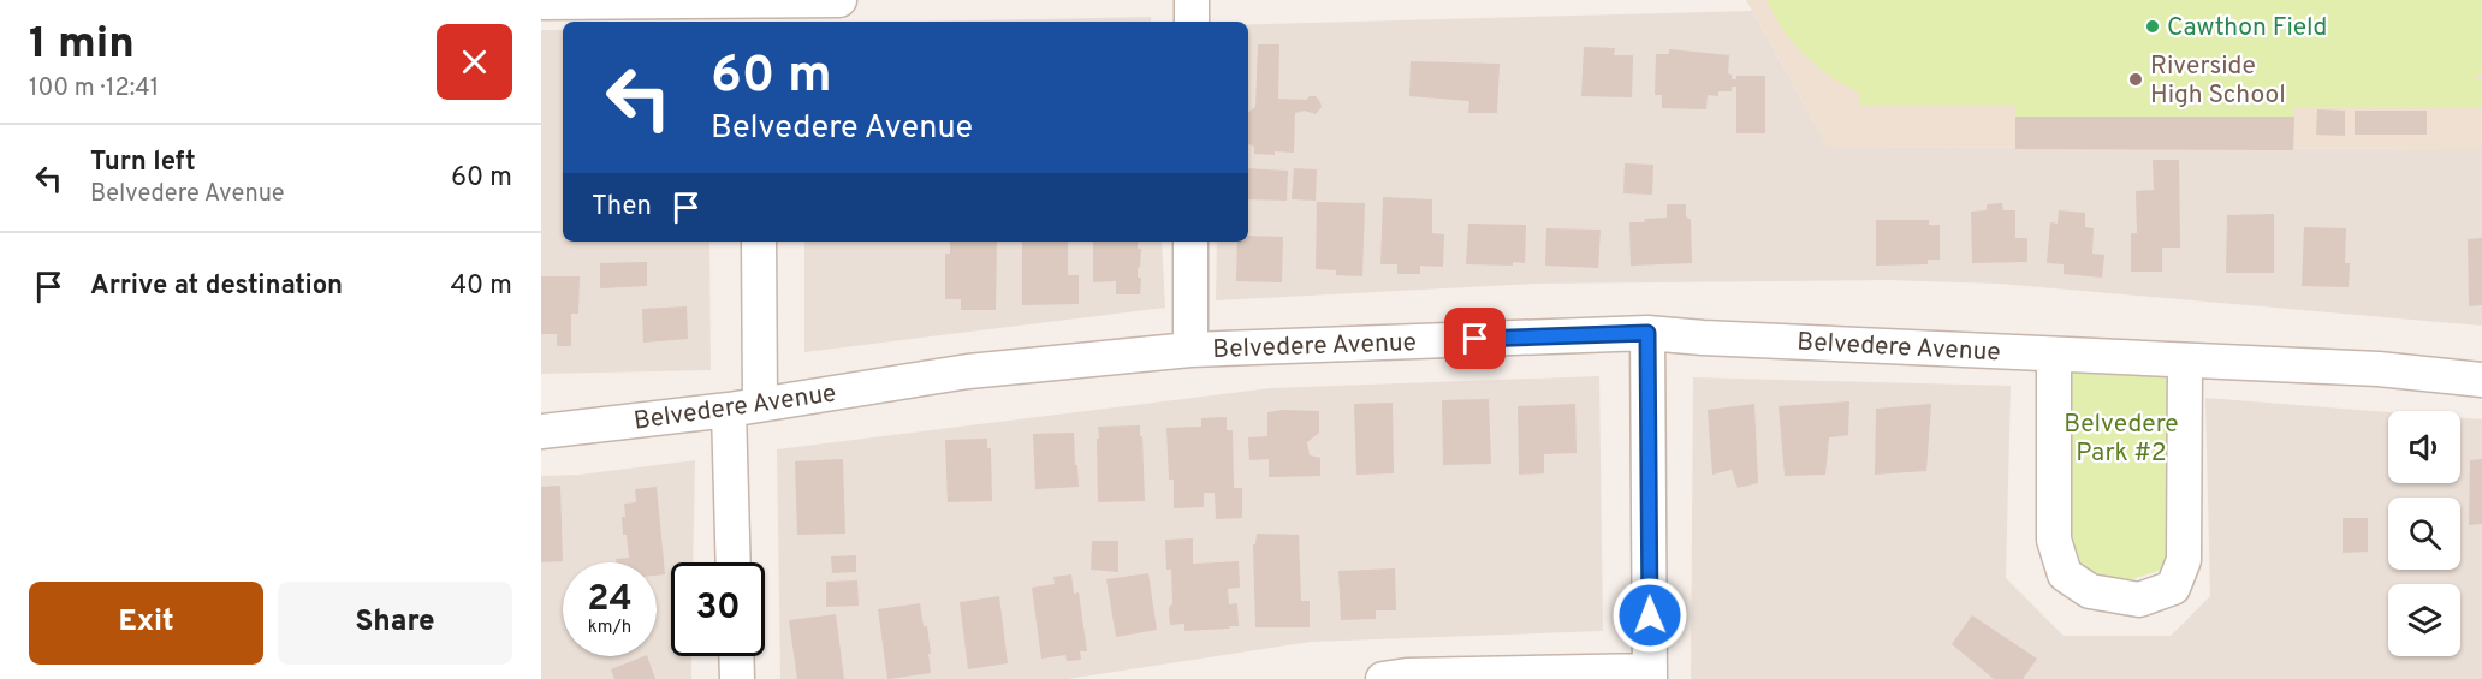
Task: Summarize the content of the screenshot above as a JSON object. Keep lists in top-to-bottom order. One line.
{"streets":{"street":["Belvedere Avenue"]},"parks":["Belvedere Park #2"],"places":["Cawthon Field","Riverside High School"],"page":{"heading":["1 min","100 m · 12:41"],"turn":["60 m","Belvedere Avenue"],"list":[{"name":"Turn left","note":"Belvedere Avenue","value":"60 m"},{"name":"Arrive at destination","value":"40 m"}],"then":"Then","speed":"24 km/h","limit":"30","buttons":["Exit","Share"]}}
